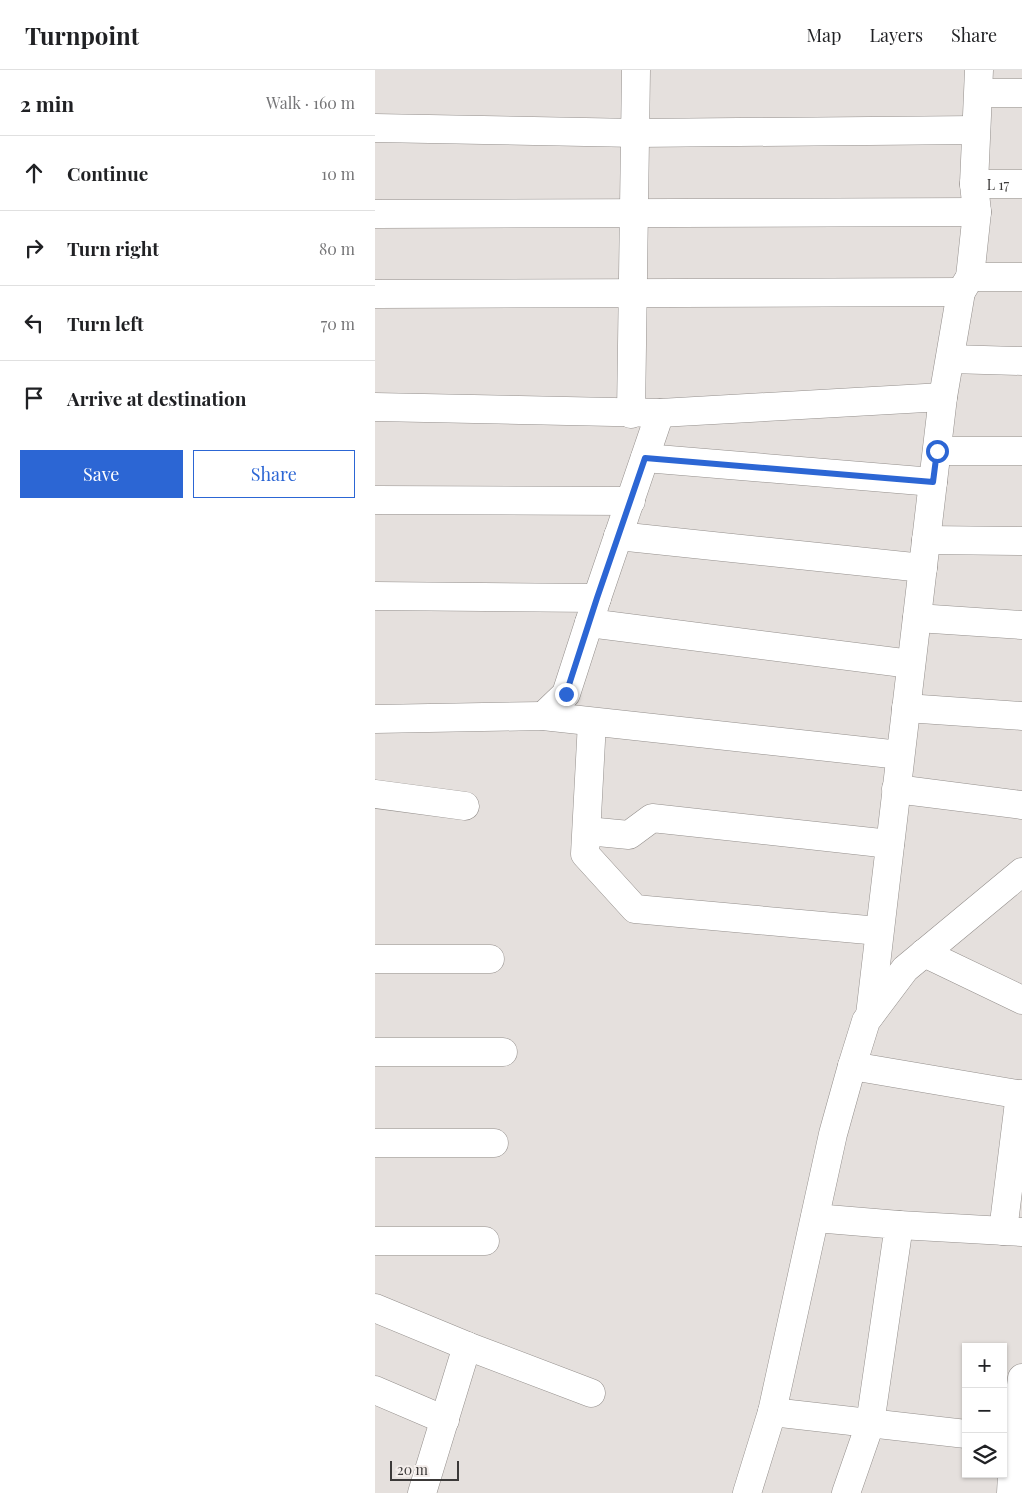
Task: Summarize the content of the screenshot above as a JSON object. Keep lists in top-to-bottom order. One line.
{"streets":{"street":["L 17"]},"scale_bar":"20 m","page":{"header":"Turnpoint","nav":["Map","Layers","Share"],"heading":["2 min","Walk · 160 m"],"list":[["Continue","10 m"],["Turn right","80 m"],["Turn left","70 m"],"Arrive at destination"],"buttons":["Save","Share"],"map_buttons":["+","−"],"scale":"20 m"}}
